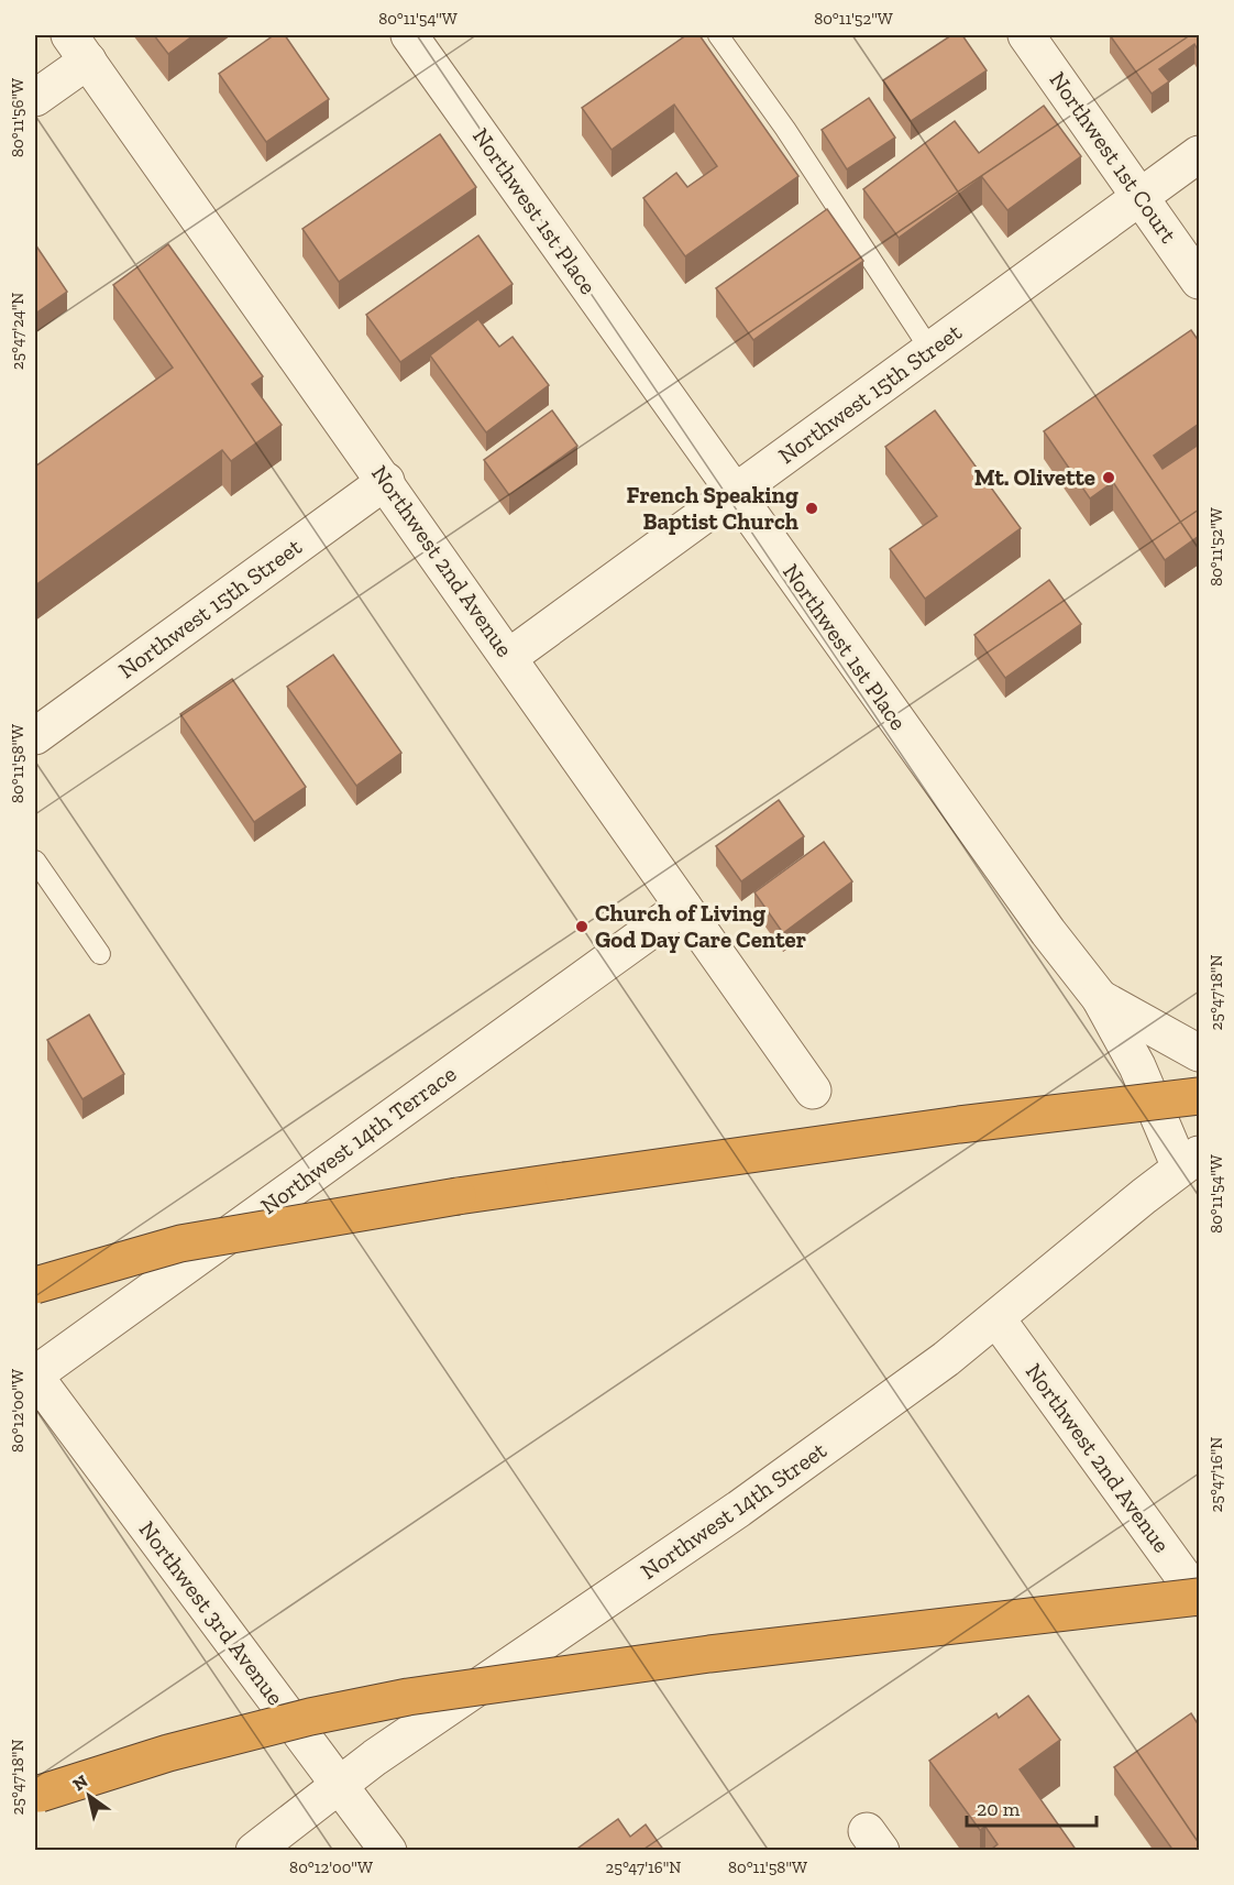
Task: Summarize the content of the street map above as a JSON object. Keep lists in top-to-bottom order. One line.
{"streets":{"street":["Northwest 1st Court","Northwest 1st Place","Northwest 15th Street","Northwest 2nd Avenue","Northwest 14th Terrace","Northwest 14th Street","Northwest 3rd Avenue"]},"crossings":[["Northwest 1st Court","Northwest 15th Street"],["Northwest 1st Place","Northwest 15th Street"],["Northwest 1st Place","Northwest 14th Street"],["Northwest 15th Street","Northwest 2nd Avenue"],["Northwest 2nd Avenue","Northwest 14th Terrace"],["Northwest 2nd Avenue","Northwest 14th Street"],["Northwest 14th Terrace","Northwest 3rd Avenue"],["Northwest 14th Street","Northwest 3rd Avenue"]],"places":["Mt. Olivette","French Speaking Baptist Church","Church of Living God Day Care Center"],"scale_bar":"20 m","north":"top left","coordinates":["80°11'54\"W","80°11'52\"W","80°11'56\"W","25°47'24\"N","80°11'58\"W","25°47'18\"N","80°12'00\"W","25°47'16\"N"]}
